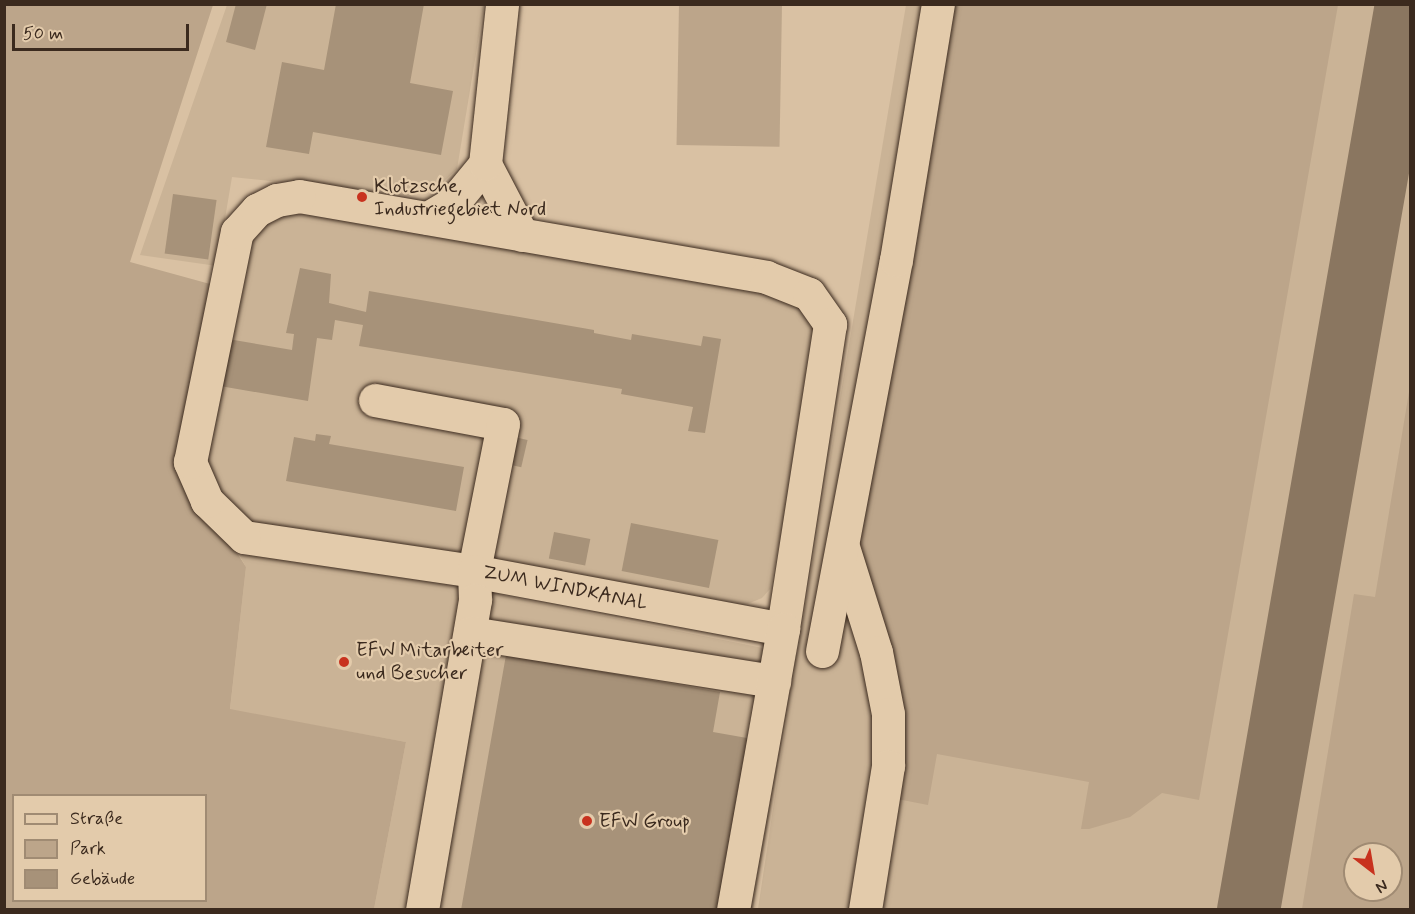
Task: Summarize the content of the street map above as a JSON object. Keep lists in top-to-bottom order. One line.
{"streets":{"street":["ZUM WINDKANAL"]},"places":["Klotzsche, Industriegebiet Nord","EFW Mitarbeiter und Besucher","EFW Group"],"legend":["Straße","Park","Gebäude"],"scale_bar":"50 m","north":"bottom right"}
